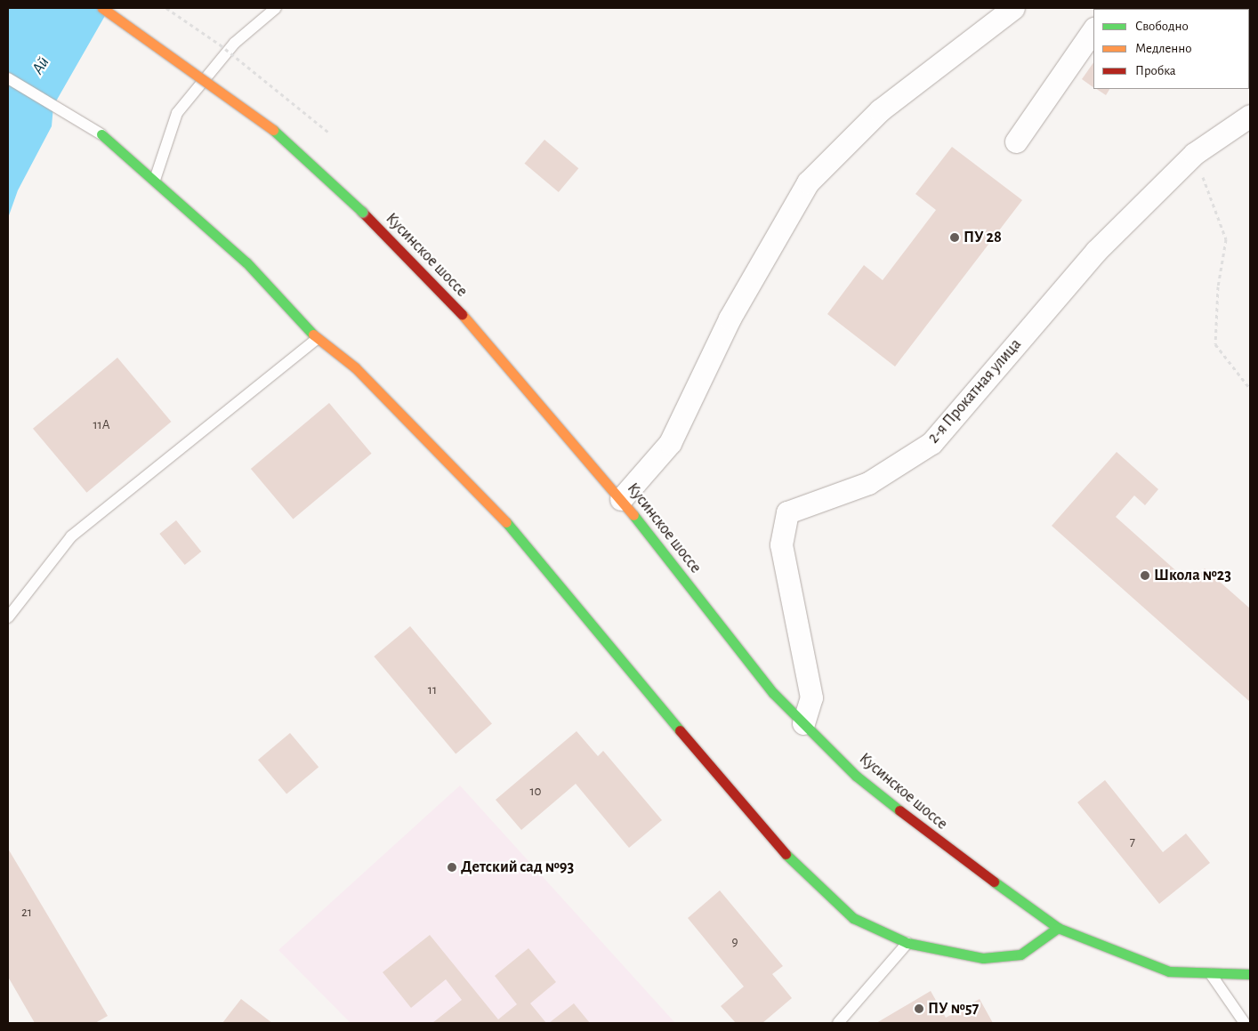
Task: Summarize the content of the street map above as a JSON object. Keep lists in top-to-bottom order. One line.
{"streets":{"main road":["Кусинское шоссе"],"street":["2-я Прокатная улица"]},"crossings":[["Кусинское шоссе","2-я Прокатная улица"]],"water":["Ай"],"places":["ПУ 28","Школа №23","Детский сад №93","ПУ №57"],"house_numbers":["11А","11","10","7","21","9"],"legend":["Свободно","Медленно","Пробка"]}
